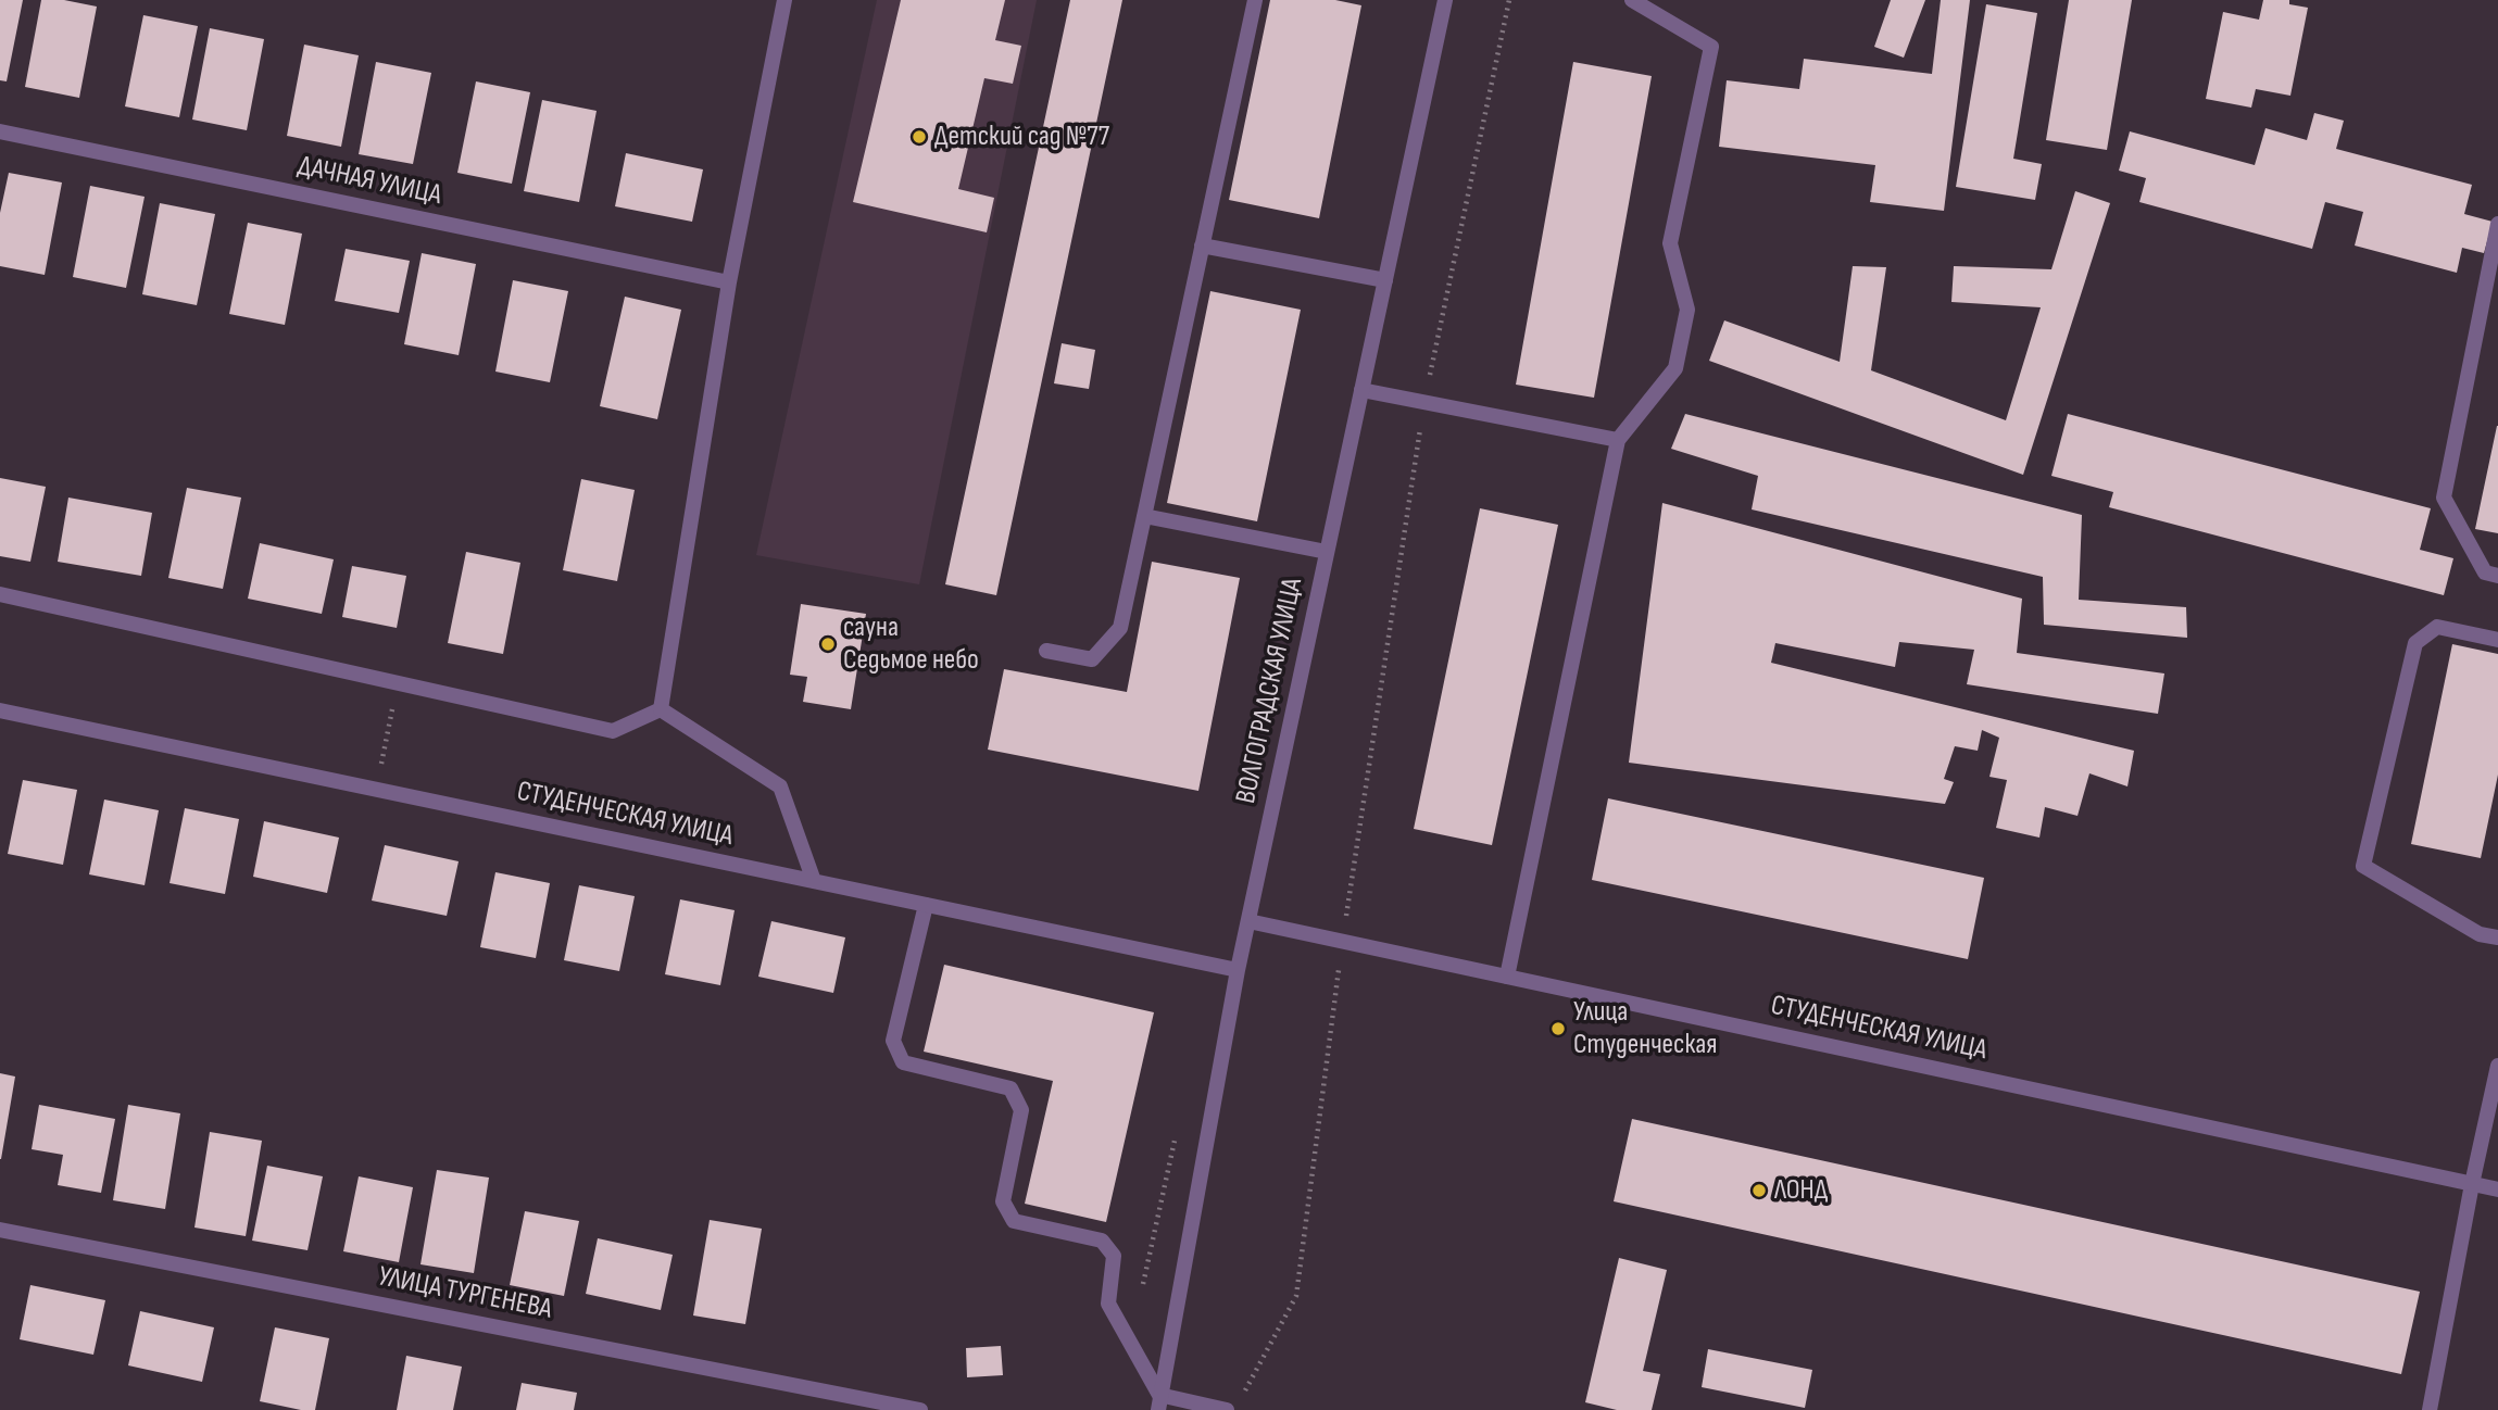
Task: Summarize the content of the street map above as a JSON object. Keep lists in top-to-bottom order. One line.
{"streets":{"street":["ДАЧНАЯ УЛИЦА","ВОЛГОГРАДСКАЯ УЛИЦА","СТУДЕНЧЕСКАЯ УЛИЦА","УЛИЦА ТУРГЕНЕВА"]},"crossings":[["ВОЛГОГРАДСКАЯ УЛИЦА","СТУДЕНЧЕСКАЯ УЛИЦА"]],"places":["Детский сад №77","сауна Седьмое небо","Улица Студенческая","ЛОНД"]}
